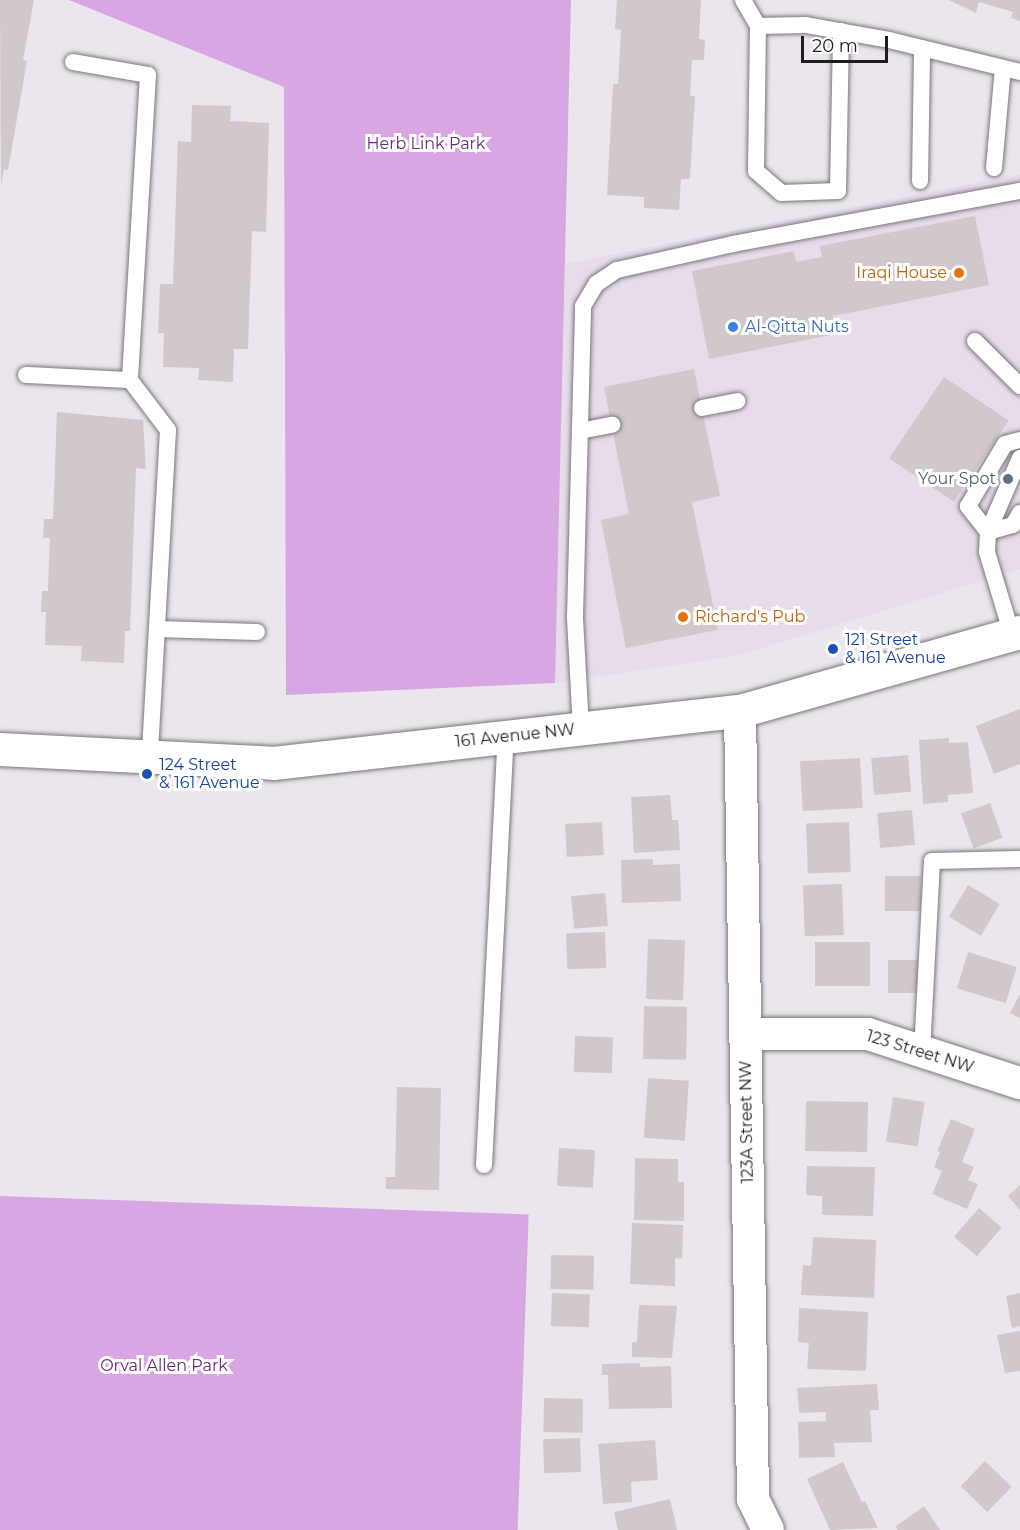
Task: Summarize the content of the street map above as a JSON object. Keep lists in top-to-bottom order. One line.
{"streets":{"street":["161 Avenue NW","123 Street NW","123A Street NW"]},"crossings":[["161 Avenue NW","123A Street NW"],["123 Street NW","123A Street NW"]],"parks":["Herb Link Park","Orval Allen Park"],"places":["Iraqi House","Al-Qitta Nuts","Your Spot","Richard's Pub","121 Street & 161 Avenue","124 Street & 161 Avenue"],"scale_bar":"20 m"}
